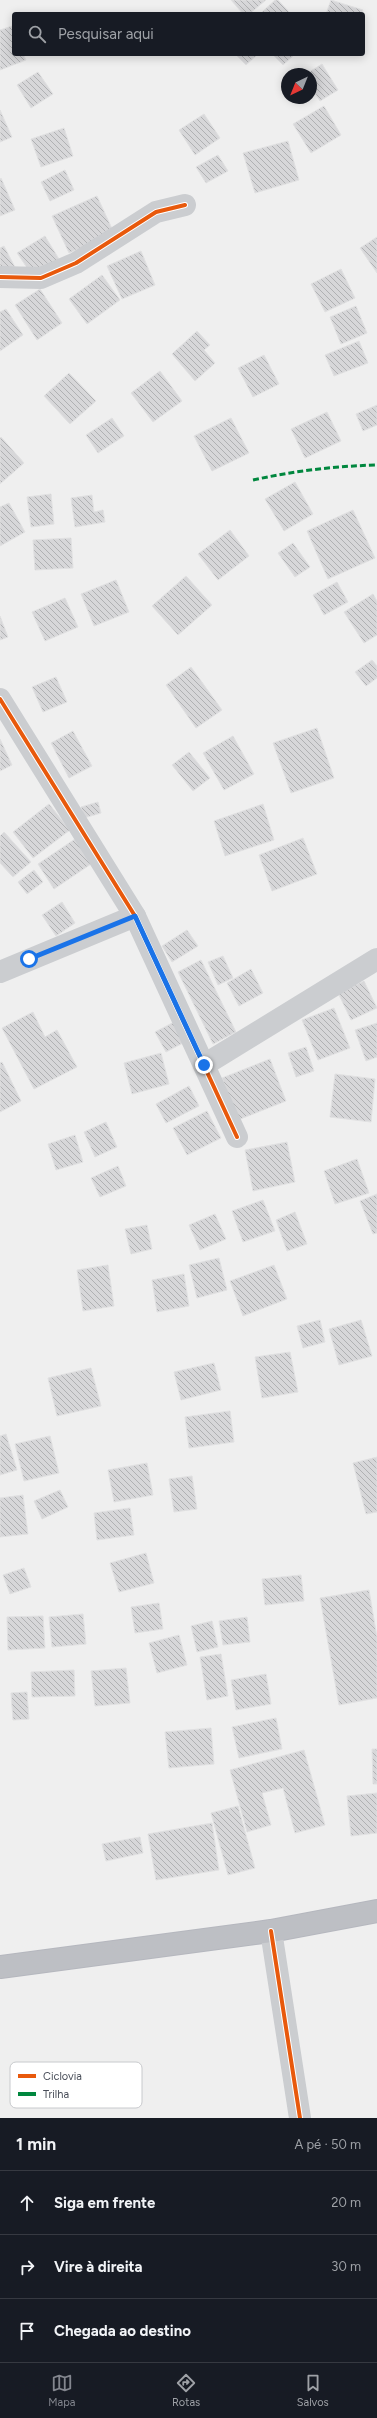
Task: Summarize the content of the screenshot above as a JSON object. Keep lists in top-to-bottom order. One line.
{"legend":["Ciclovia","Trilha"],"north":"bottom left","page":{"search":"Pesquisar aqui","heading":["1 min","A pé · 50 m"],"list":[["Siga em frente","20 m"],["Vire à direita","30 m"],"Chegada ao destino"],"nav":["Mapa","Rotas","Salvos"]}}
